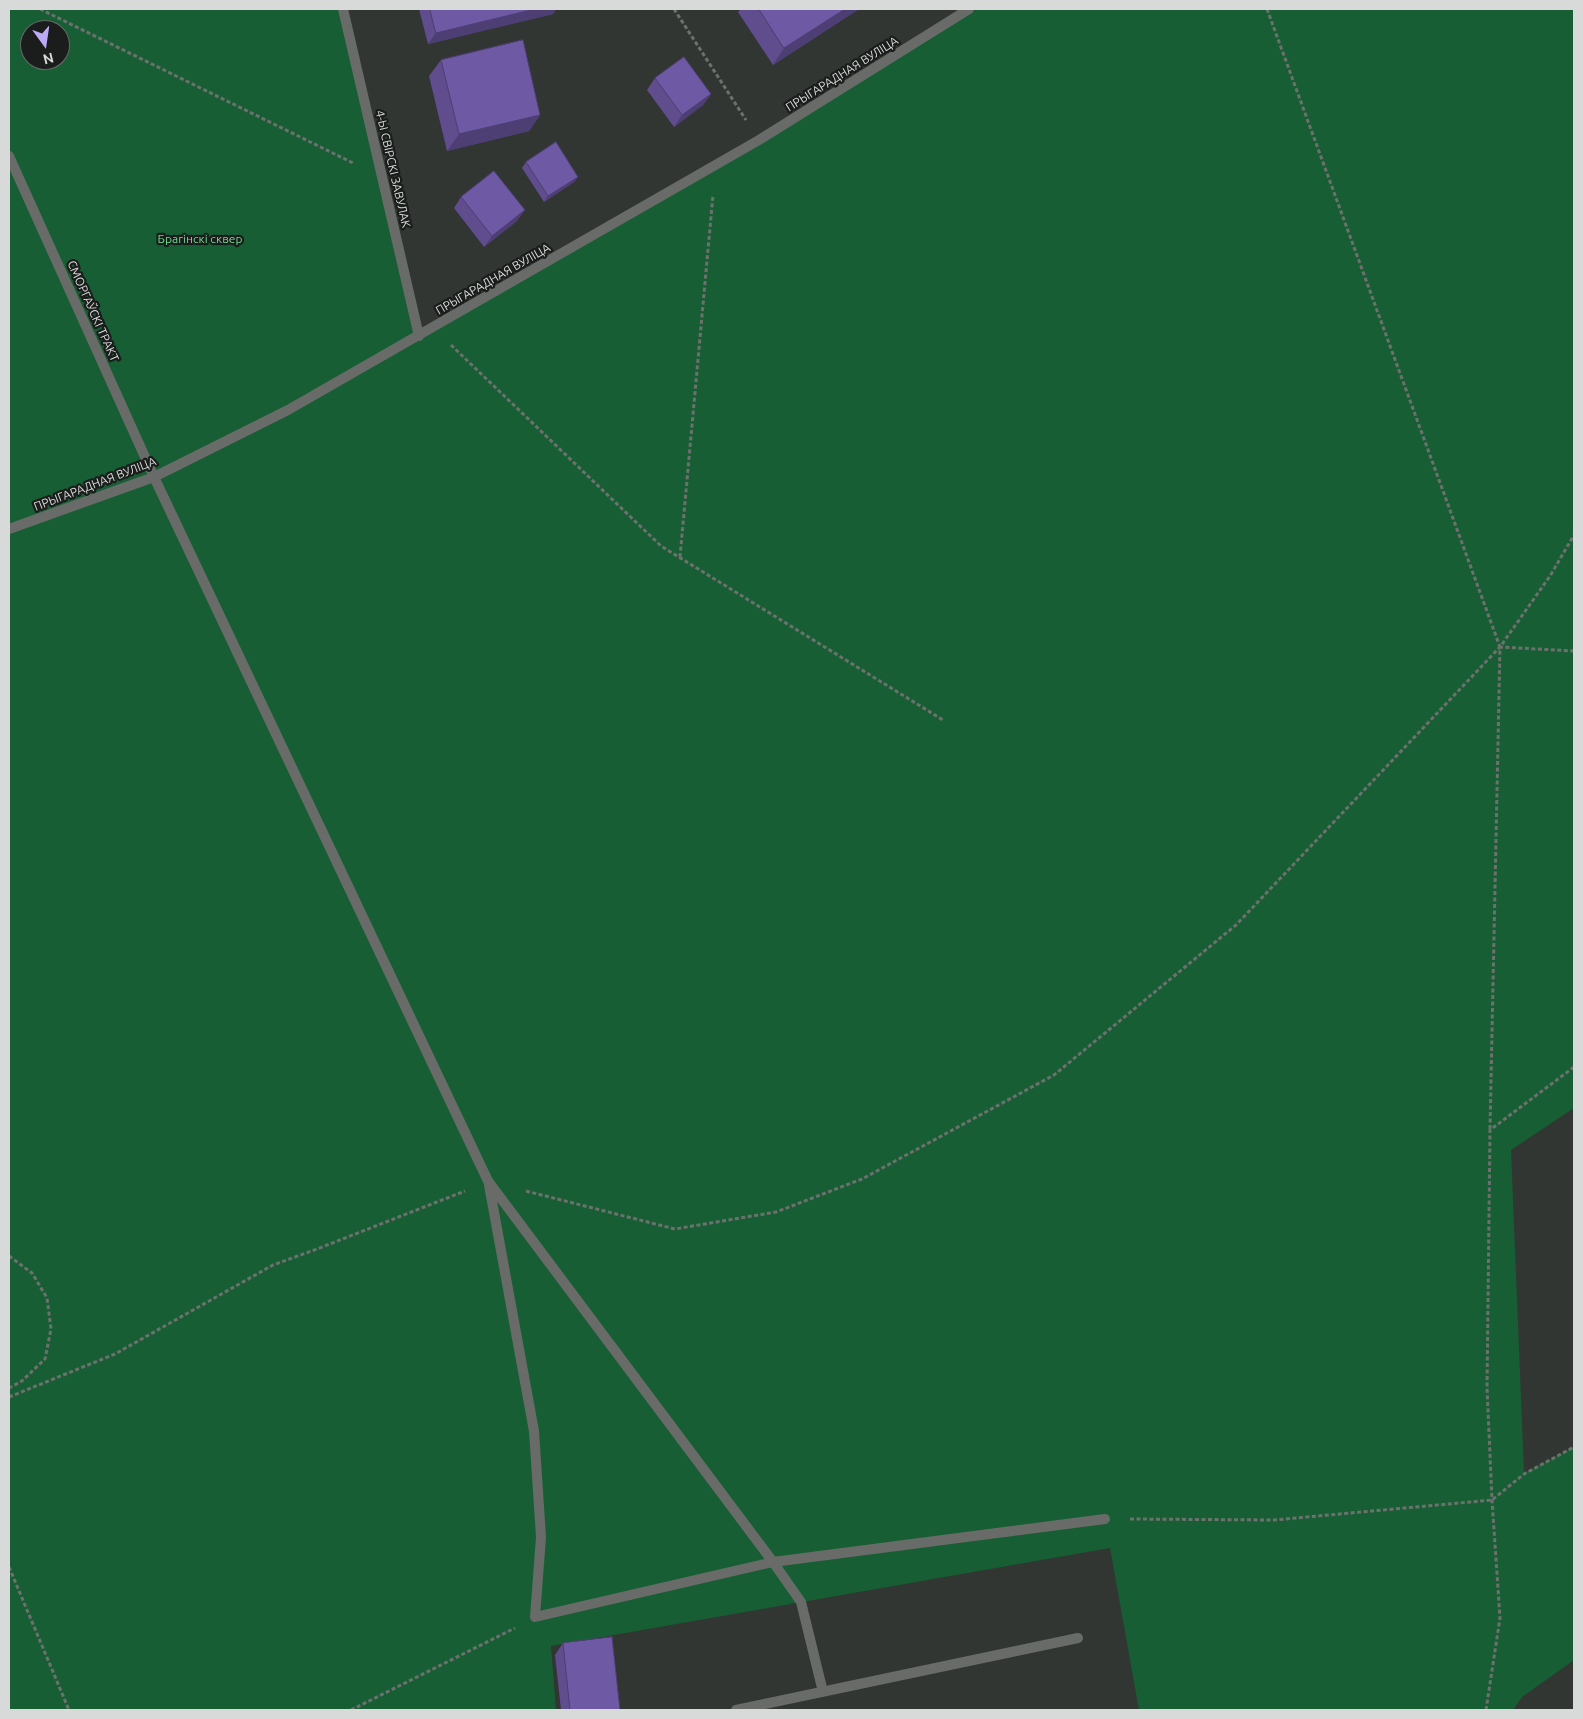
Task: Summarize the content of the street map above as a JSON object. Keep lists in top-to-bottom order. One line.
{"streets":{"street":["ПРЫГАРАДНАЯ ВУЛІЦА","4-Ы СВІРСКІ ЗАВУЛАК","СМОРГАЎСКІ ТРАКТ"]},"crossings":[["ПРЫГАРАДНАЯ ВУЛІЦА","4-Ы СВІРСКІ ЗАВУЛАК"],["ПРЫГАРАДНАЯ ВУЛІЦА","СМОРГАЎСКІ ТРАКТ"]],"parks":["Брагінскі сквер"],"north":"bottom"}
